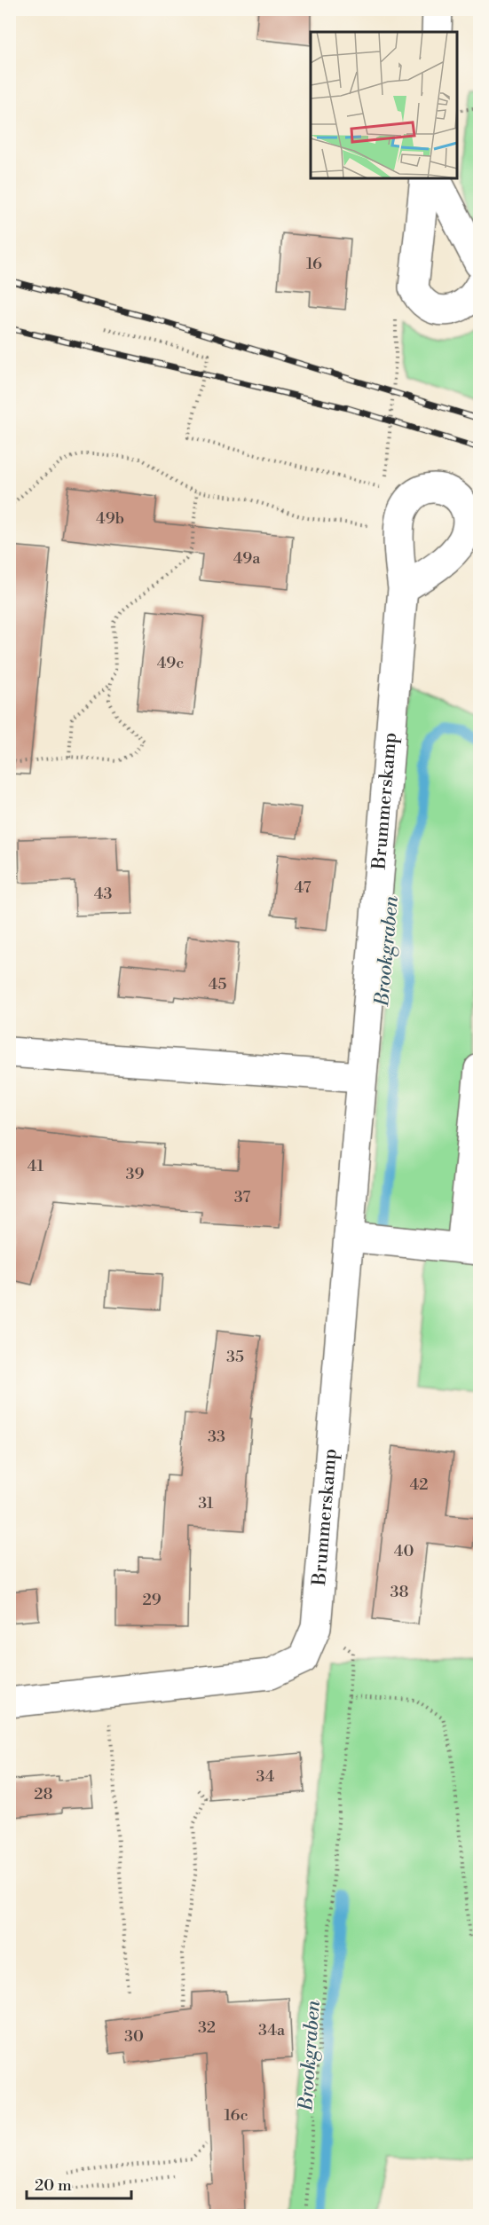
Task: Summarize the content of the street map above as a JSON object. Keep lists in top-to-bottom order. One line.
{"streets":{"street":["Brummerskamp"]},"water":["Brookgraben"],"house_numbers":["16","49b","49a","49c","47","43","45","41","39","37","35","33","42","31","40","38","29","34","28","32","34a","30","16c"],"scale_bar":"20 m"}
